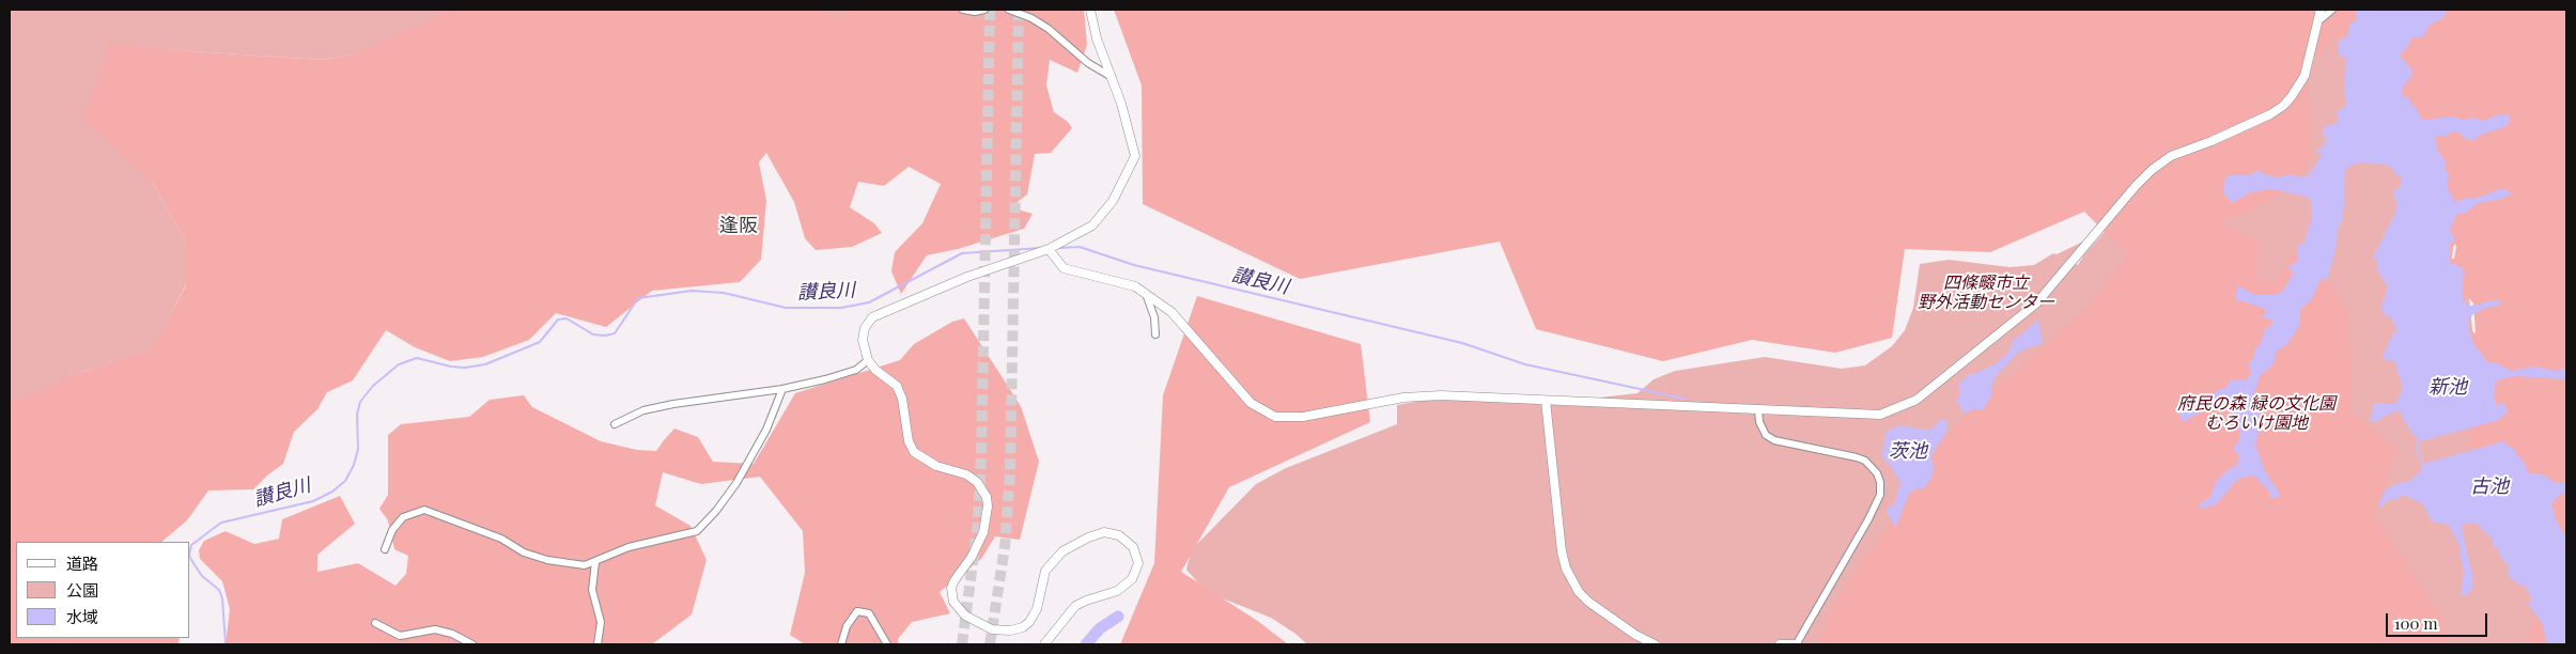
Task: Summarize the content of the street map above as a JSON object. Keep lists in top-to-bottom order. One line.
{"districts":["逢阪"],"water":["讃良川","新池","茨池","古池"],"parks":["四條畷市立 野外活動センター","府民の森 緑の文化園 むろいけ園地"],"legend":["道路","公園","水域"],"scale_bar":"100 m"}
